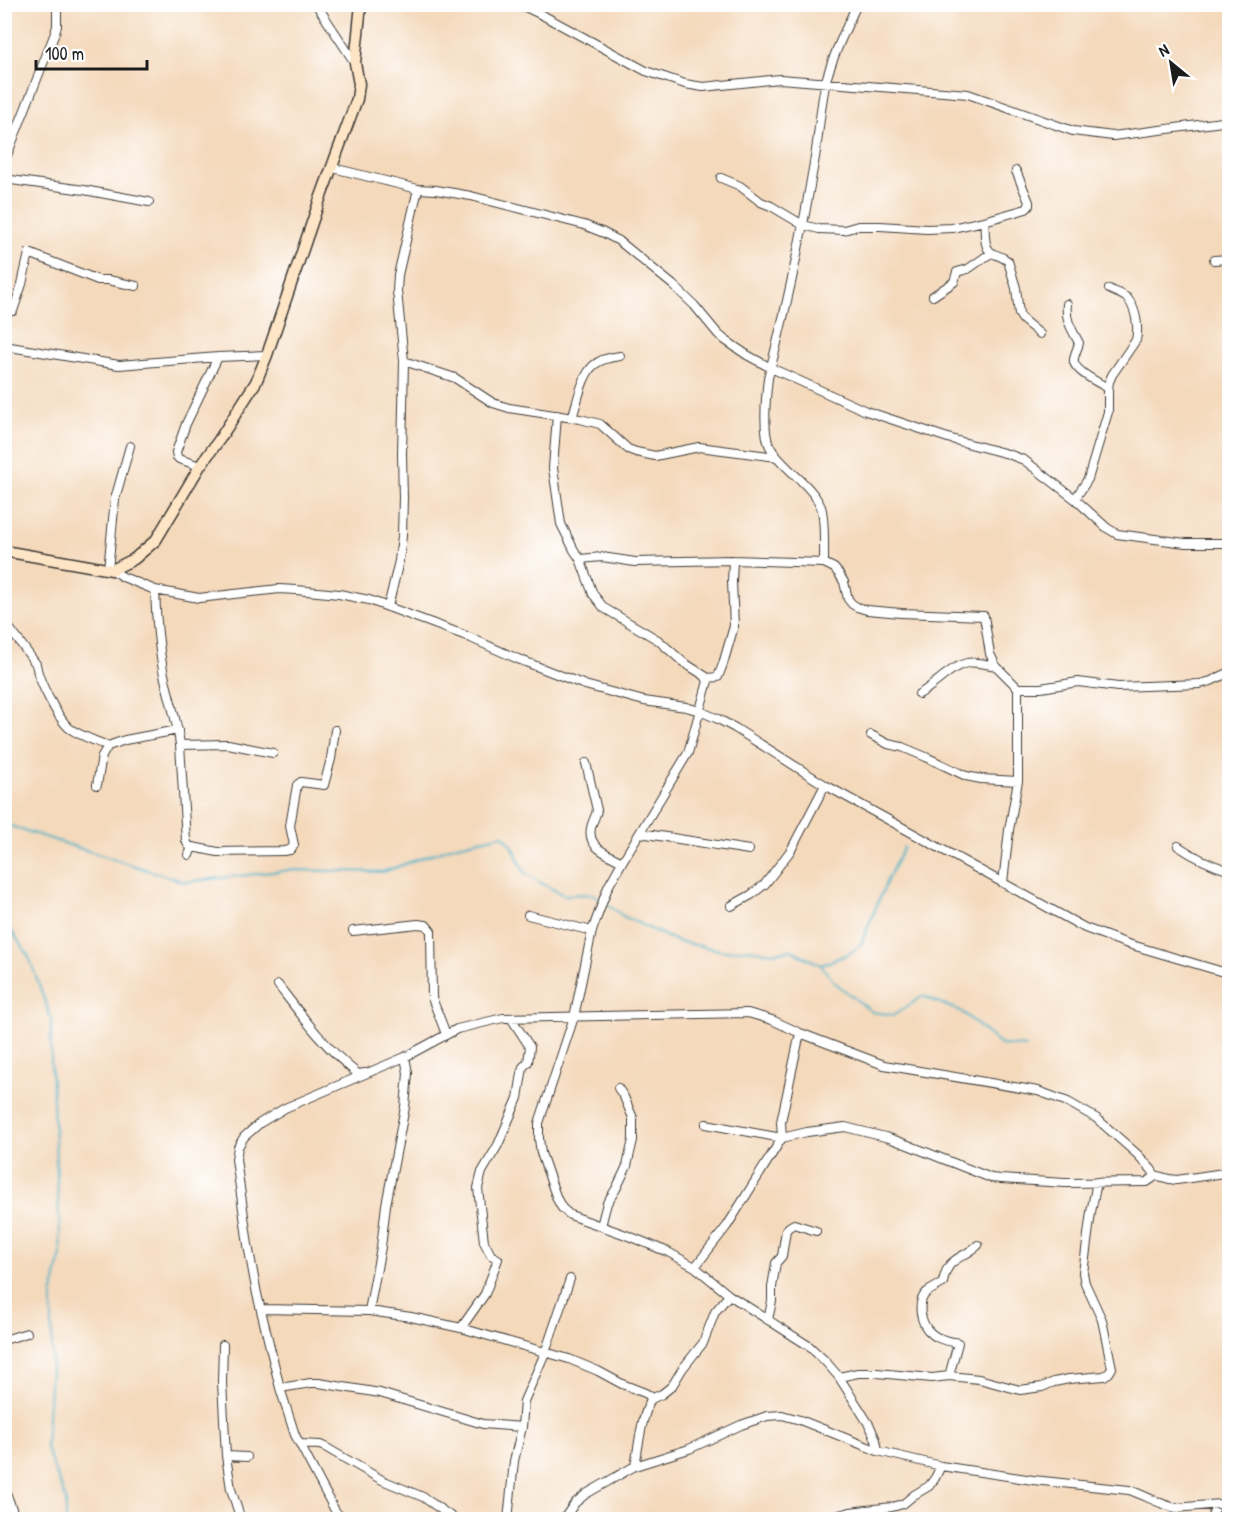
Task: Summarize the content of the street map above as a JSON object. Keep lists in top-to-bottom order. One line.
{"scale_bar":"100 m","north":"top left"}
